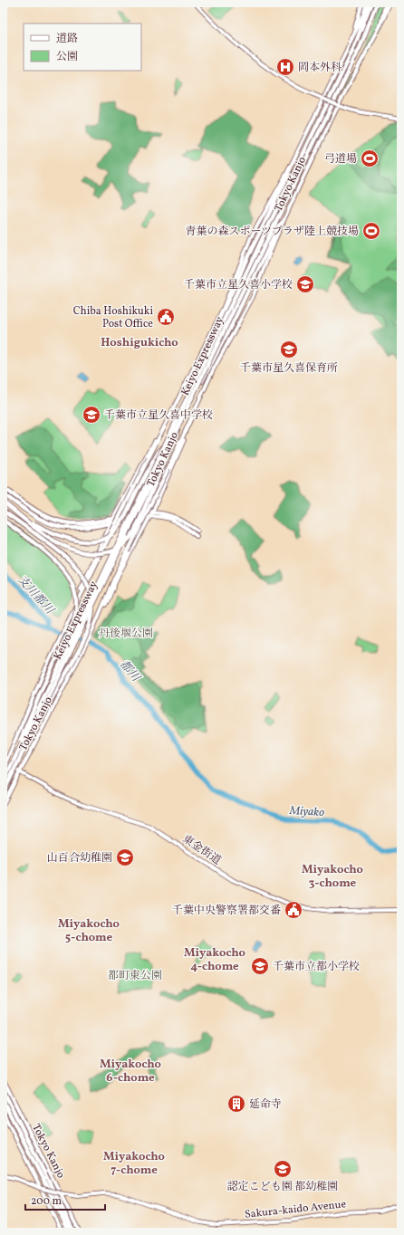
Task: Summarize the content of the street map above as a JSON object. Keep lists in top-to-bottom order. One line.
{"streets":{"highway":["Keiyo Expressway"],"main road":["Tokyo Kanjo","東金街道","Sakura-kaido Avenue"]},"crossings":[["Tokyo Kanjo","東金街道"],["Tokyo Kanjo","Sakura-kaido Avenue"]],"districts":["Hoshigukicho","Miyakocho 3-chome","Miyakocho 5-chome","Miyakocho 4-chome","Miyakocho 6-chome","Miyakocho 7-chome"],"water":["支川都川","都川","Miyako"],"parks":["丹後堰公園","都町東公園"],"places":{"hospital":["岡本外科"],"sports":["弓道場","青葉の森スポーツプラザ陸上競技場"],"school or university":["千葉市立星久喜小学校","千葉市星久喜保育所","千葉市立星久喜中学校","山百合幼稚園","千葉市立都小学校","認定こども園 都幼稚園"],"public building":["Chiba Hoshikuki Post Office","千葉中央警察署都交番"],"building":["延命寺"]},"legend":["道路","公園"],"scale_bar":"200 m"}
